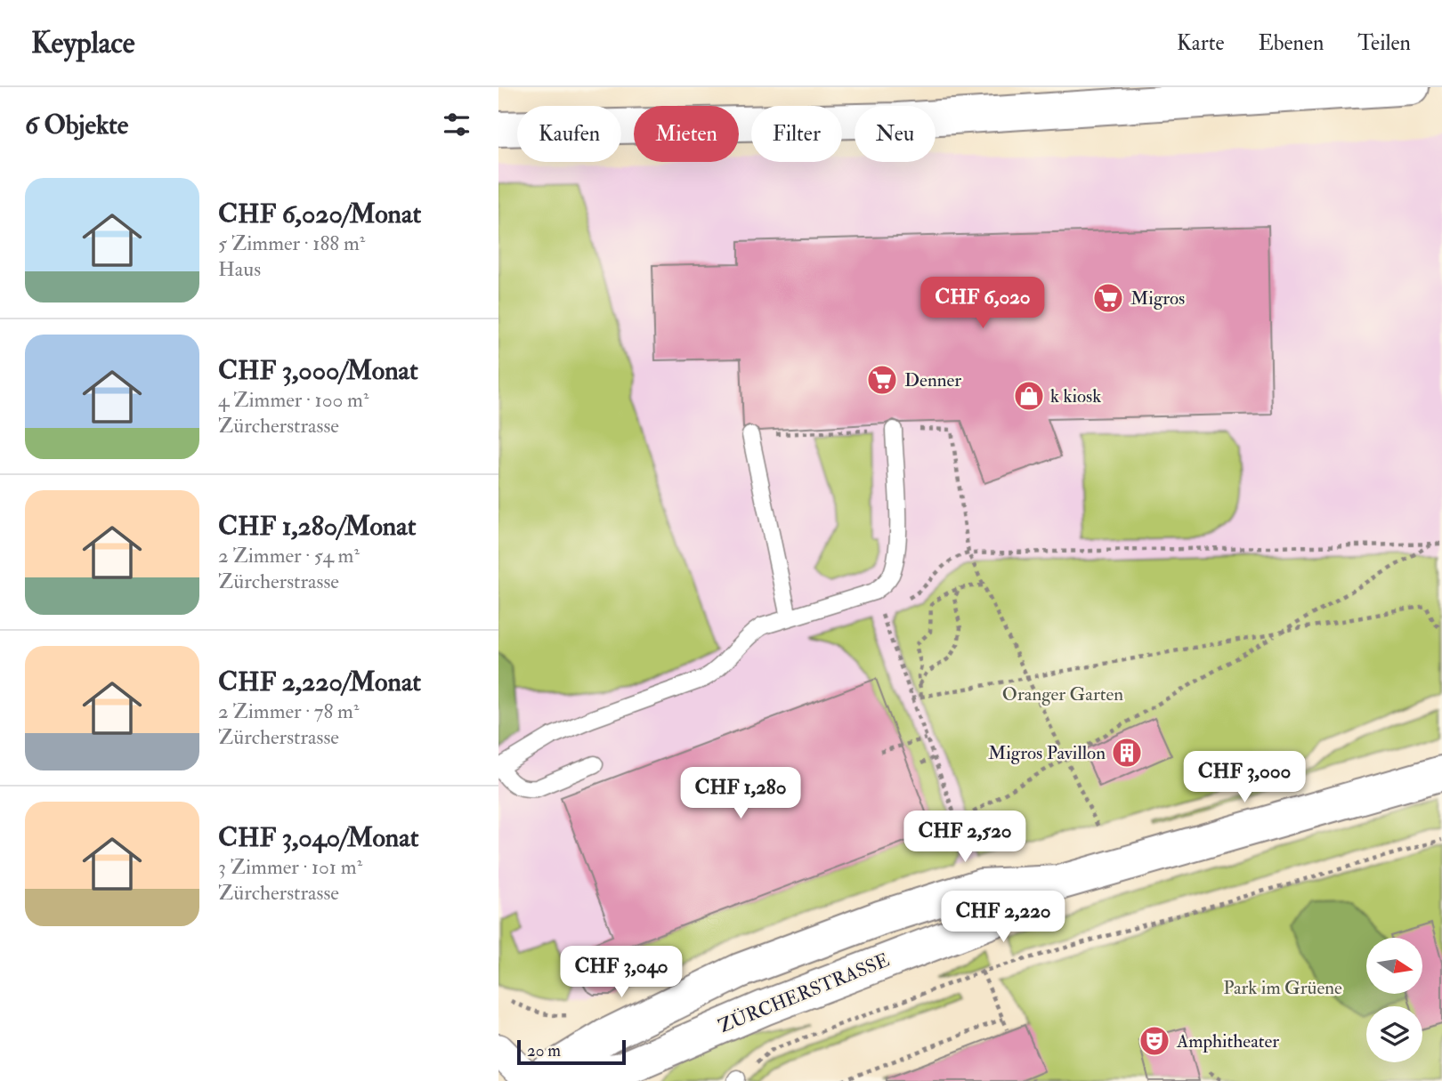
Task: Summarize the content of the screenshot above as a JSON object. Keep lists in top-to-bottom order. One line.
{"streets":{"main road":["ZÜRCHERSTRASSE"]},"parks":["Oranger Garten","Park im Grüene"],"places":{"supermarket":["Migros","Denner"],"shop":["k kiosk"],"building":["Migros Pavillon"],"theatre":["Amphitheater"]},"scale_bar":"20 m","north":"right","page":{"header":"Keyplace","nav":["Karte","Ebenen","Teilen"],"heading":"6 Objekte","chip":["Kaufen","Mieten","Filter","Neu"],"list":[{"name":"CHF 6,020/Monat","note":"5 Zimmer · 188 m² · Haus"},{"name":"CHF 3,000/Monat","note":"4 Zimmer · 100 m² · Zürcherstrasse"},{"name":"CHF 1,280/Monat","note":"2 Zimmer · 54 m² · Zürcherstrasse"},{"name":"CHF 2,220/Monat","note":"2 Zimmer · 78 m² · Zürcherstrasse"},{"name":"CHF 3,040/Monat","note":"3 Zimmer · 101 m² · Zürcherstrasse"}],"price":["CHF 6,020","CHF 3,000","CHF 1,280","CHF 2,520","CHF 2,220","CHF 3,040"],"scale":"20 m"}}
